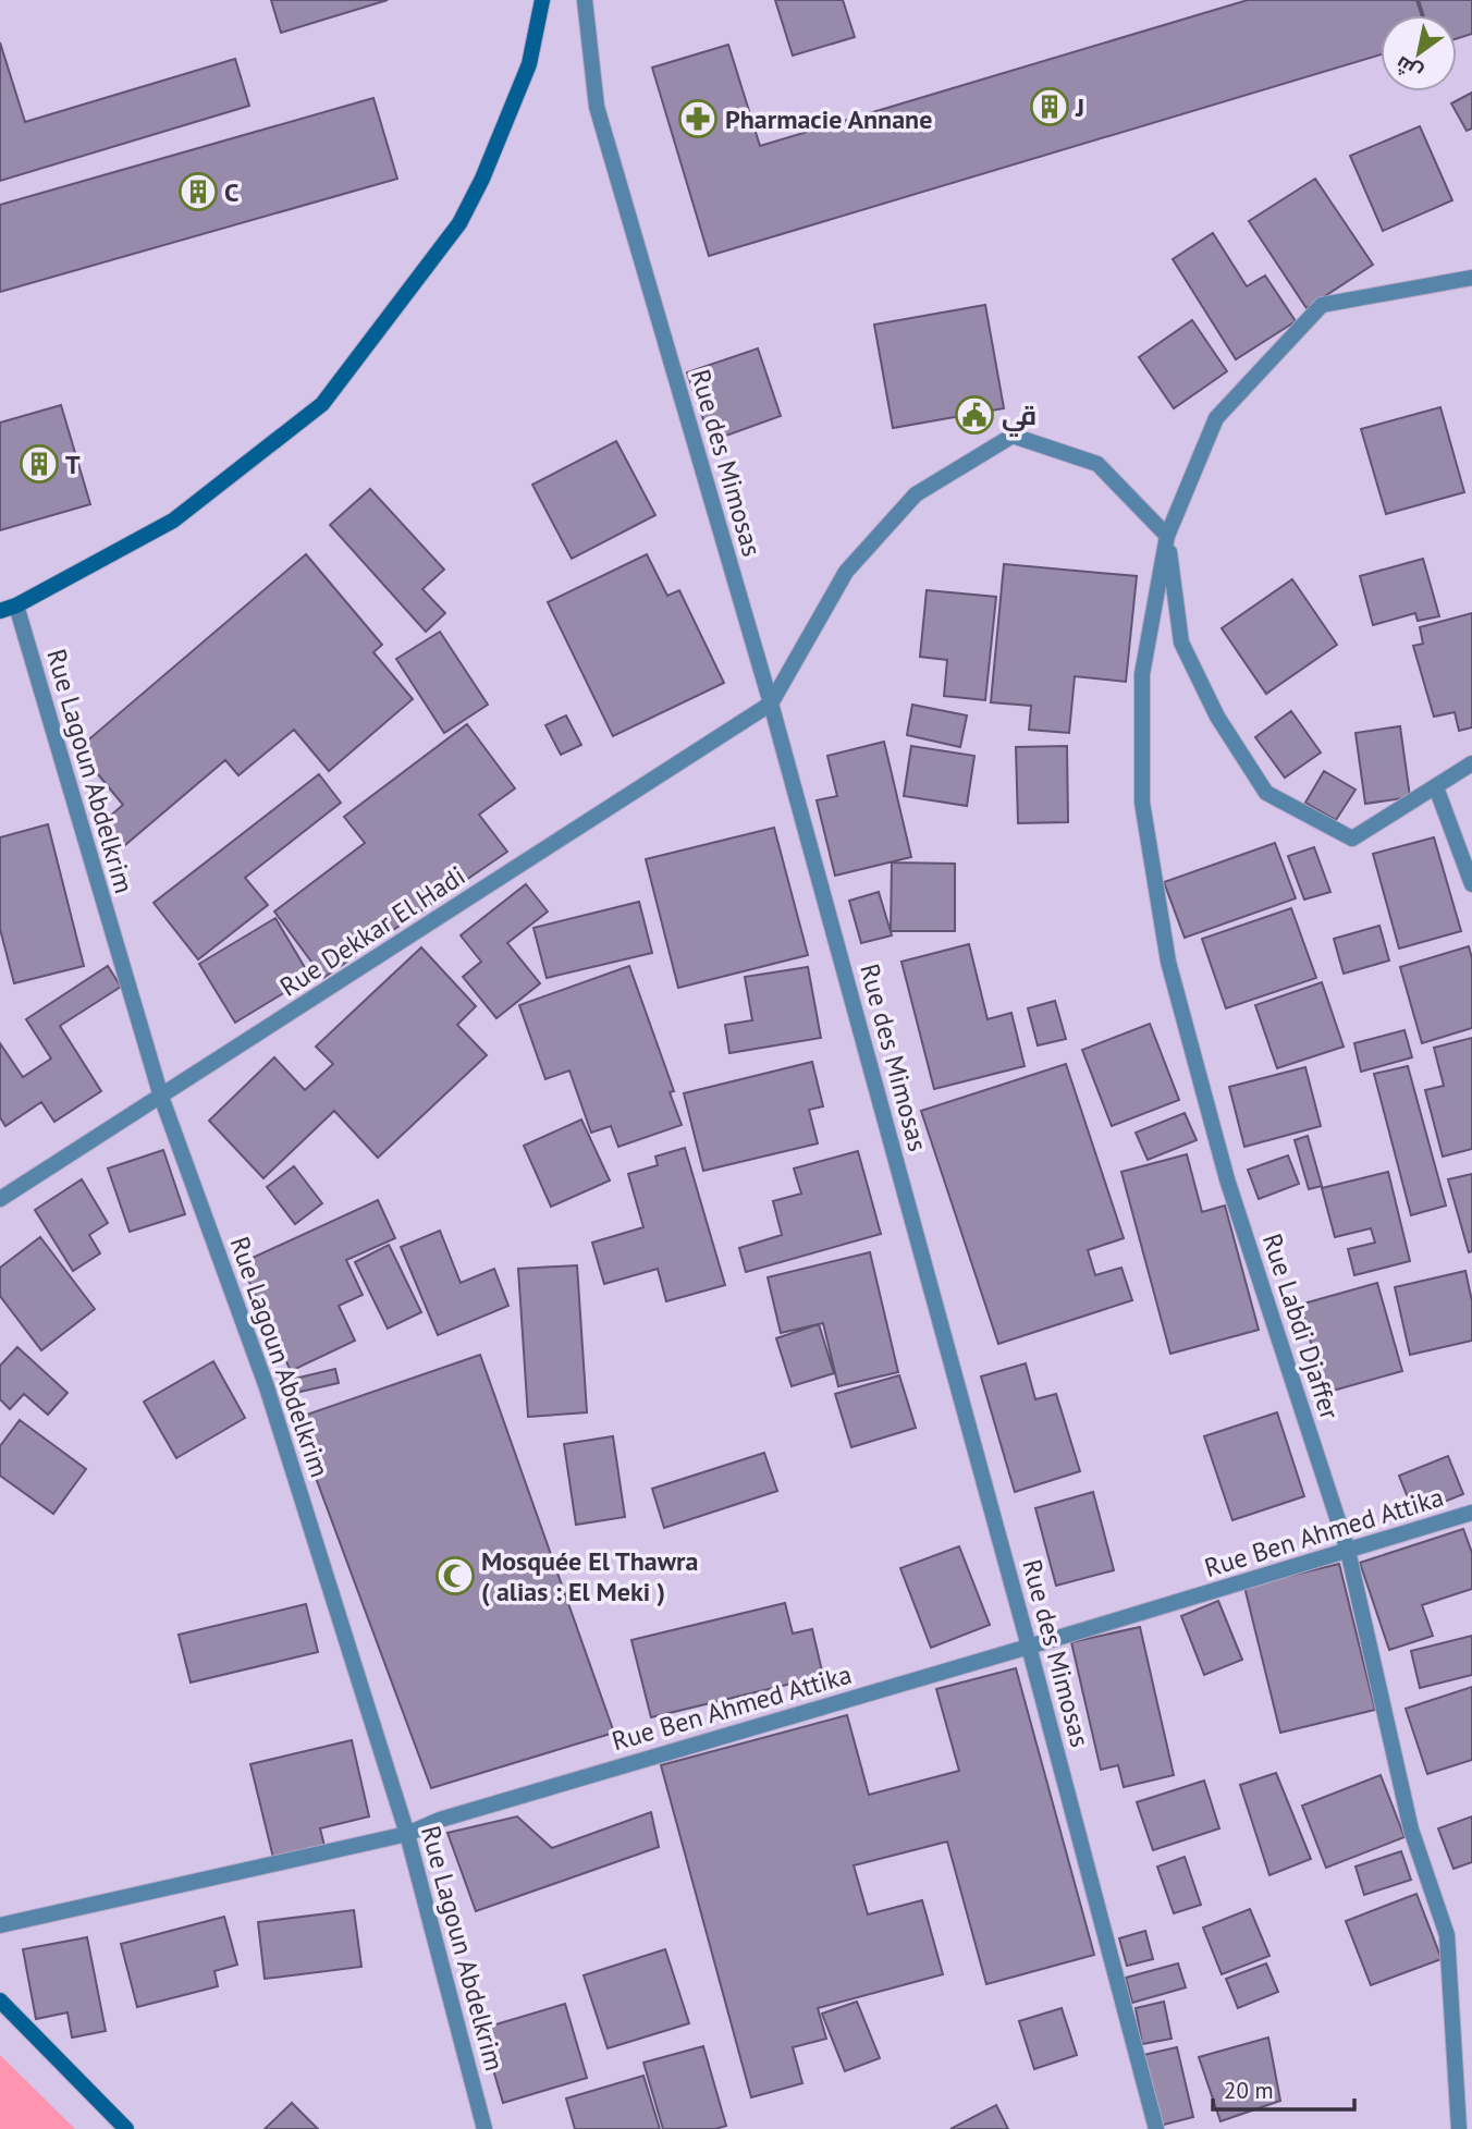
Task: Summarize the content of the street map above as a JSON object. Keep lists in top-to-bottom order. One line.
{"streets":{"street":["Rue des Mimosas","Rue Lagoun Abdelkrim","Rue Dekkar El Hadi","Rue Labdi Djaffer","Rue Ben Ahmed Attika"]},"crossings":[["Rue des Mimosas","Rue Dekkar El Hadi"],["Rue des Mimosas","Rue Ben Ahmed Attika"],["Rue Lagoun Abdelkrim","Rue Dekkar El Hadi"],["Rue Lagoun Abdelkrim","Rue Ben Ahmed Attika"],["Rue Labdi Djaffer","Rue Ben Ahmed Attika"]],"places":{"building":["J","C","T"],"pharmacy":["Pharmacie Annane"],"public building":["قي"],"mosque":["Mosquée El Thawra ( alias : El Meki )"]},"scale_bar":"20 m","north":"bottom left"}
